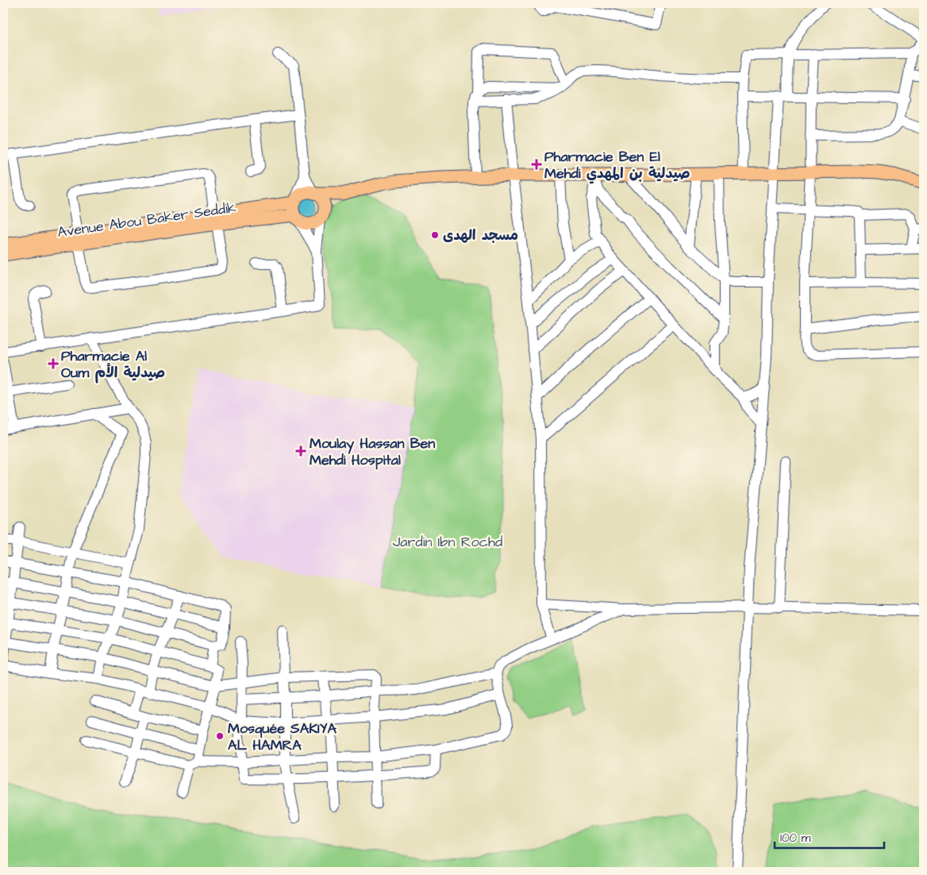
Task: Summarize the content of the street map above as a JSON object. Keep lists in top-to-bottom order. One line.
{"streets":{"main road":["Avenue Abou Baker Seddik"]},"parks":["Jardin Ibn Rochd"],"places":{"health":["Pharmacie Ben El Mehdi صيدلية بن المهدي","Pharmacie Al Oum صيدلية الأم","Moulay Hassan Ben Mehdi Hospital"],"other":["مسجد الهدى","Mosquée SAKIYA AL HAMRA"]},"scale_bar":"100 m"}
